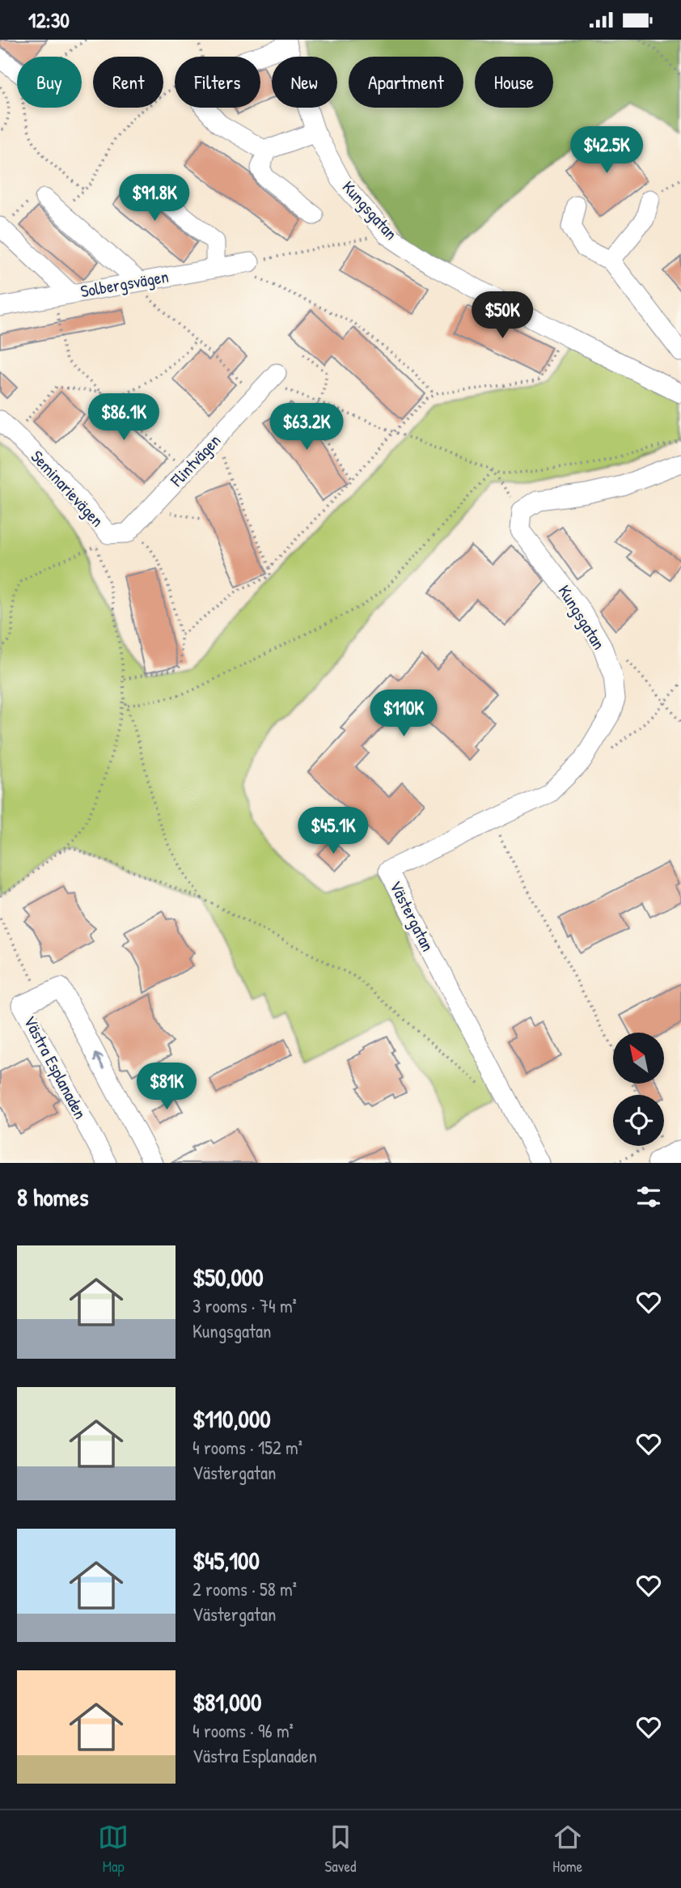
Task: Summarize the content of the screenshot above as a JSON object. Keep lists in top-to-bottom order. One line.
{"streets":{"street":["Kungsgatan","Solbergsvägen","Flintvägen","Seminarievägen","Västergatan","Västra Esplanaden"]},"crossings":[["Kungsgatan","Västergatan"]],"one_way":["Västra Esplanaden"],"north":"top left","page":{"status":"12:30","chip":["Buy","Rent","Filters","New","Apartment","House"],"price":["$42.5K","$91.8K","$50K","$86.1K","$63.2K","$110K","$45.1K","$81K"],"heading":"8 homes","list":[{"name":"$50,000","note":"3 rooms · 74 m² · Kungsgatan"},{"name":"$110,000","note":"4 rooms · 152 m² · Västergatan"},{"name":"$45,100","note":"2 rooms · 58 m² · Västergatan"},{"name":"$81,000","note":"4 rooms · 96 m² · Västra Esplanaden"}],"tabs":["Map","Saved","Home"]}}
